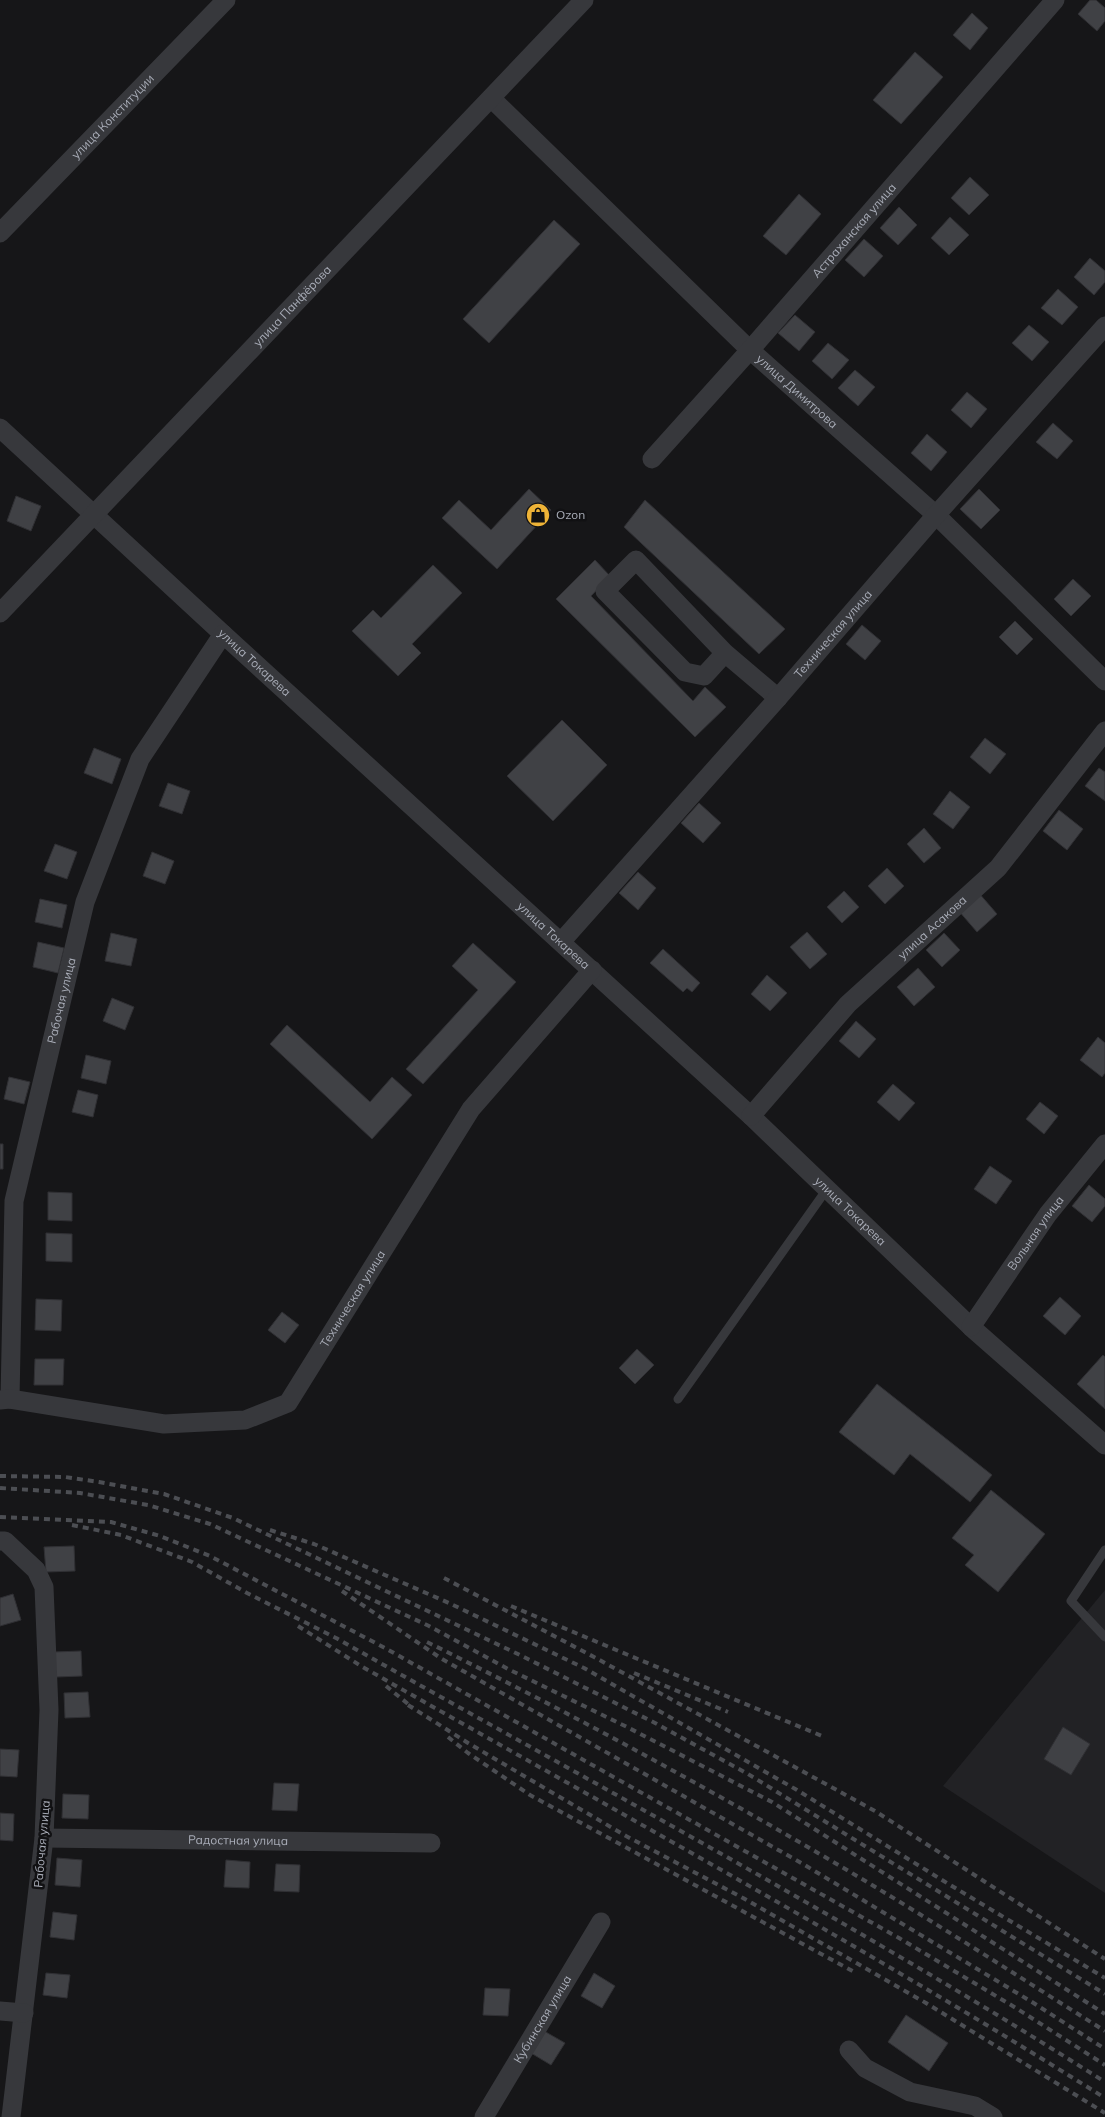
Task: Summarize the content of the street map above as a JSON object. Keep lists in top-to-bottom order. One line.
{"streets":{"street":["улица Конституции","Астраханская улица","улица Панфёрова","улица Димитрова","Техническая улица","улица Токарева","улица Асакова","Рабочая улица","Вольная улица","Радостная улица","Кубинская улица"]},"crossings":[["Астраханская улица","улица Димитрова"],["улица Панфёрова","улица Димитрова"],["улица Панфёрова","улица Токарева"],["улица Димитрова","Техническая улица"],["Техническая улица","улица Токарева"],["Техническая улица","Рабочая улица"],["улица Токарева","улица Асакова"],["улица Токарева","Рабочая улица"],["улица Токарева","Вольная улица"],["Рабочая улица","Радостная улица"]],"places":{"shop":["Ozon"]}}
